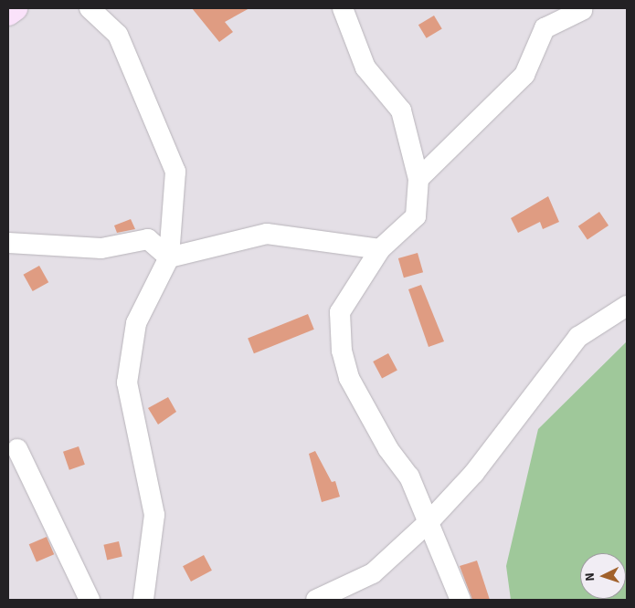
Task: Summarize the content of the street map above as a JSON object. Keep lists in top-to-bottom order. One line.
{"north":"left"}
